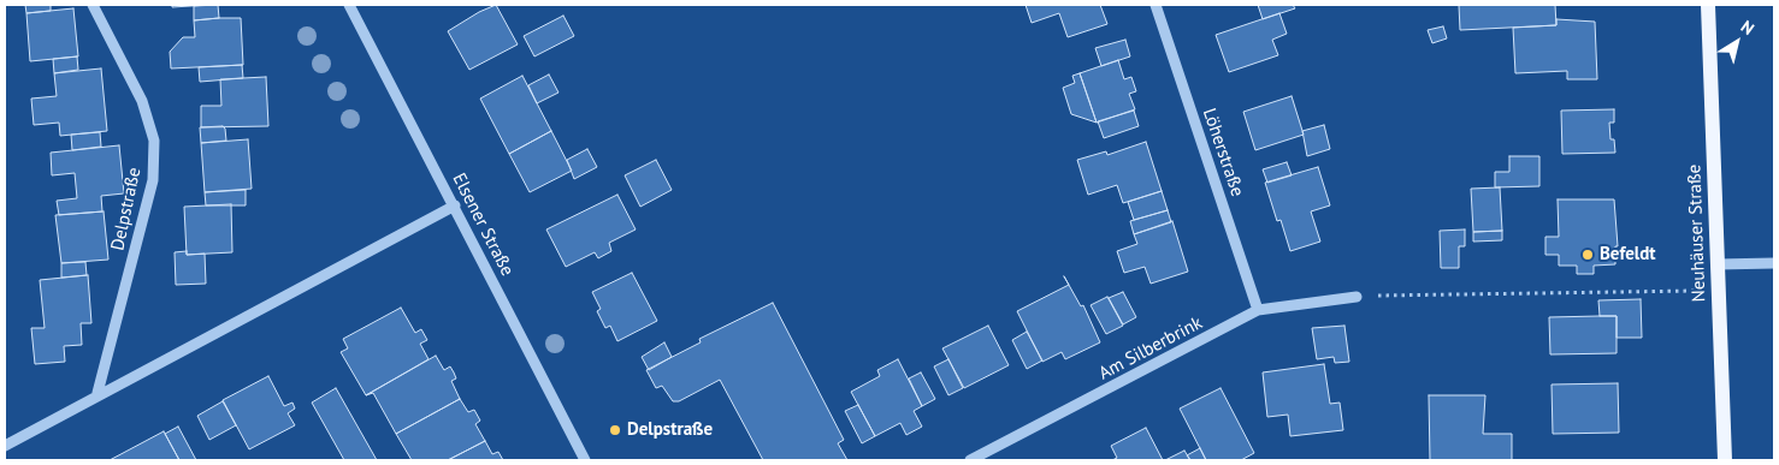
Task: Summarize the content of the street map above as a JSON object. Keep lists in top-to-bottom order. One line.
{"streets":{"main road":["Neuhäuser Straße"],"street":["Löherstraße","Delpstraße","Elsener Straße","Am Silberbrink"]},"crossings":[["Löherstraße","Am Silberbrink"]],"places":["Befeldt","Delpstraße"],"north":"top right"}
